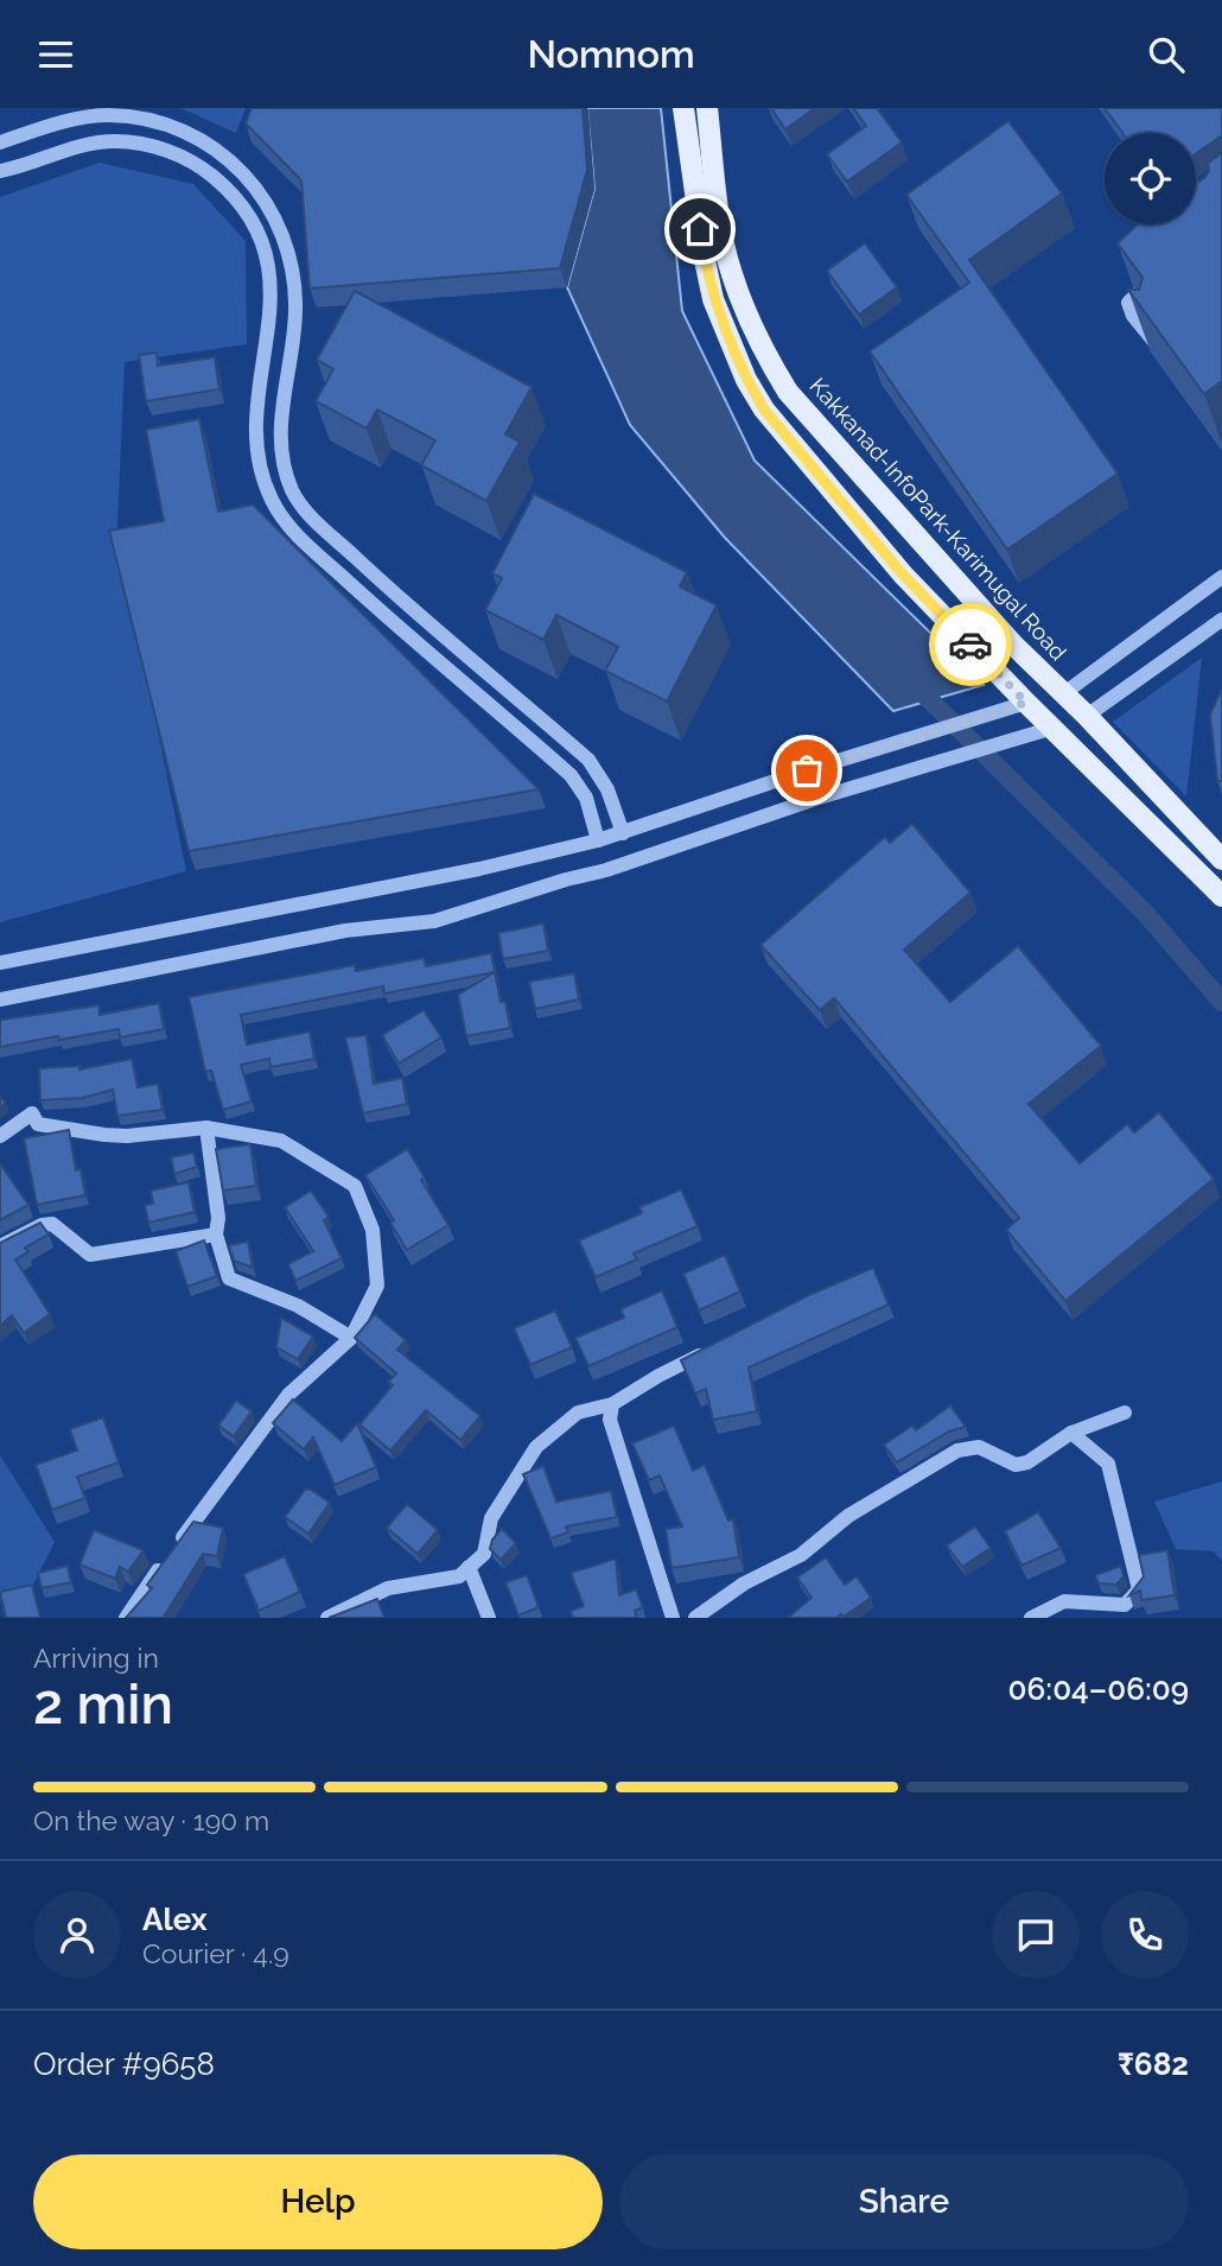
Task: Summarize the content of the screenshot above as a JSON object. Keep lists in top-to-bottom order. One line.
{"streets":{"main road":["Kakkanad-InfoPark-Karimugal Road"]},"page":{"header":"Nomnom","heading":["2 min","Arriving in","06:04–06:09"],"panel":["Alex","Courier · 4.9","Order #9658","₹682"],"bar":"On the way · 190 m","buttons":["Help","Share"]}}
